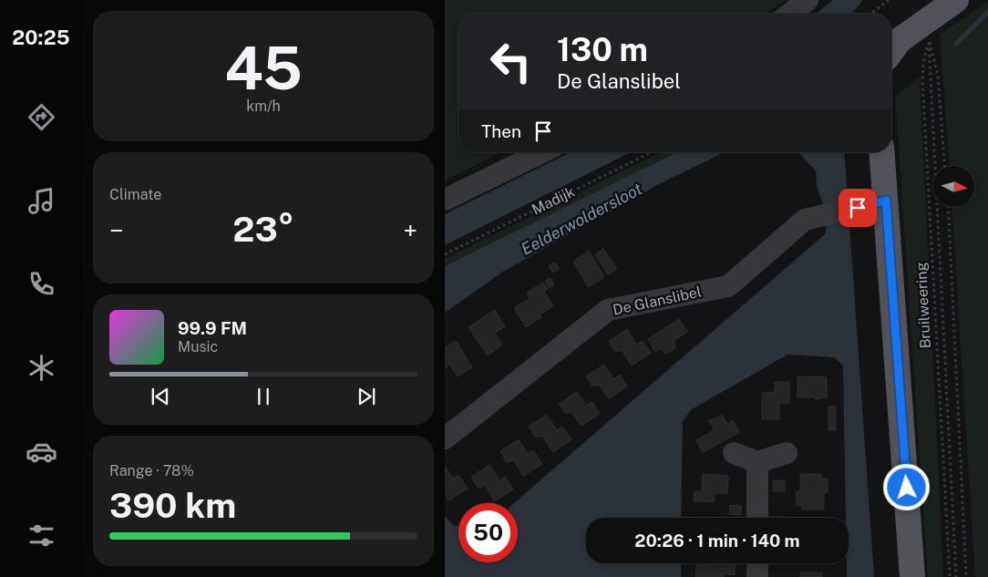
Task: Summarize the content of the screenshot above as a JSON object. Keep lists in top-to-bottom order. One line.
{"streets":{"street":["De Glanslibel"],"path":["Madijk","Bruilweering"]},"water":["Eelderwoldersloot"],"north":"right","page":{"tabs":"20:25","tile":[["45","km/h"],"Climate",["Range · 78%","390 km"]],"turn":["130 m","De Glanslibel"],"then":"Then","heat":["−","23°","+"],"song":["99.9 FM","Music"],"limit":"50","trip":"20:26 · 1 min · 140 m"}}
